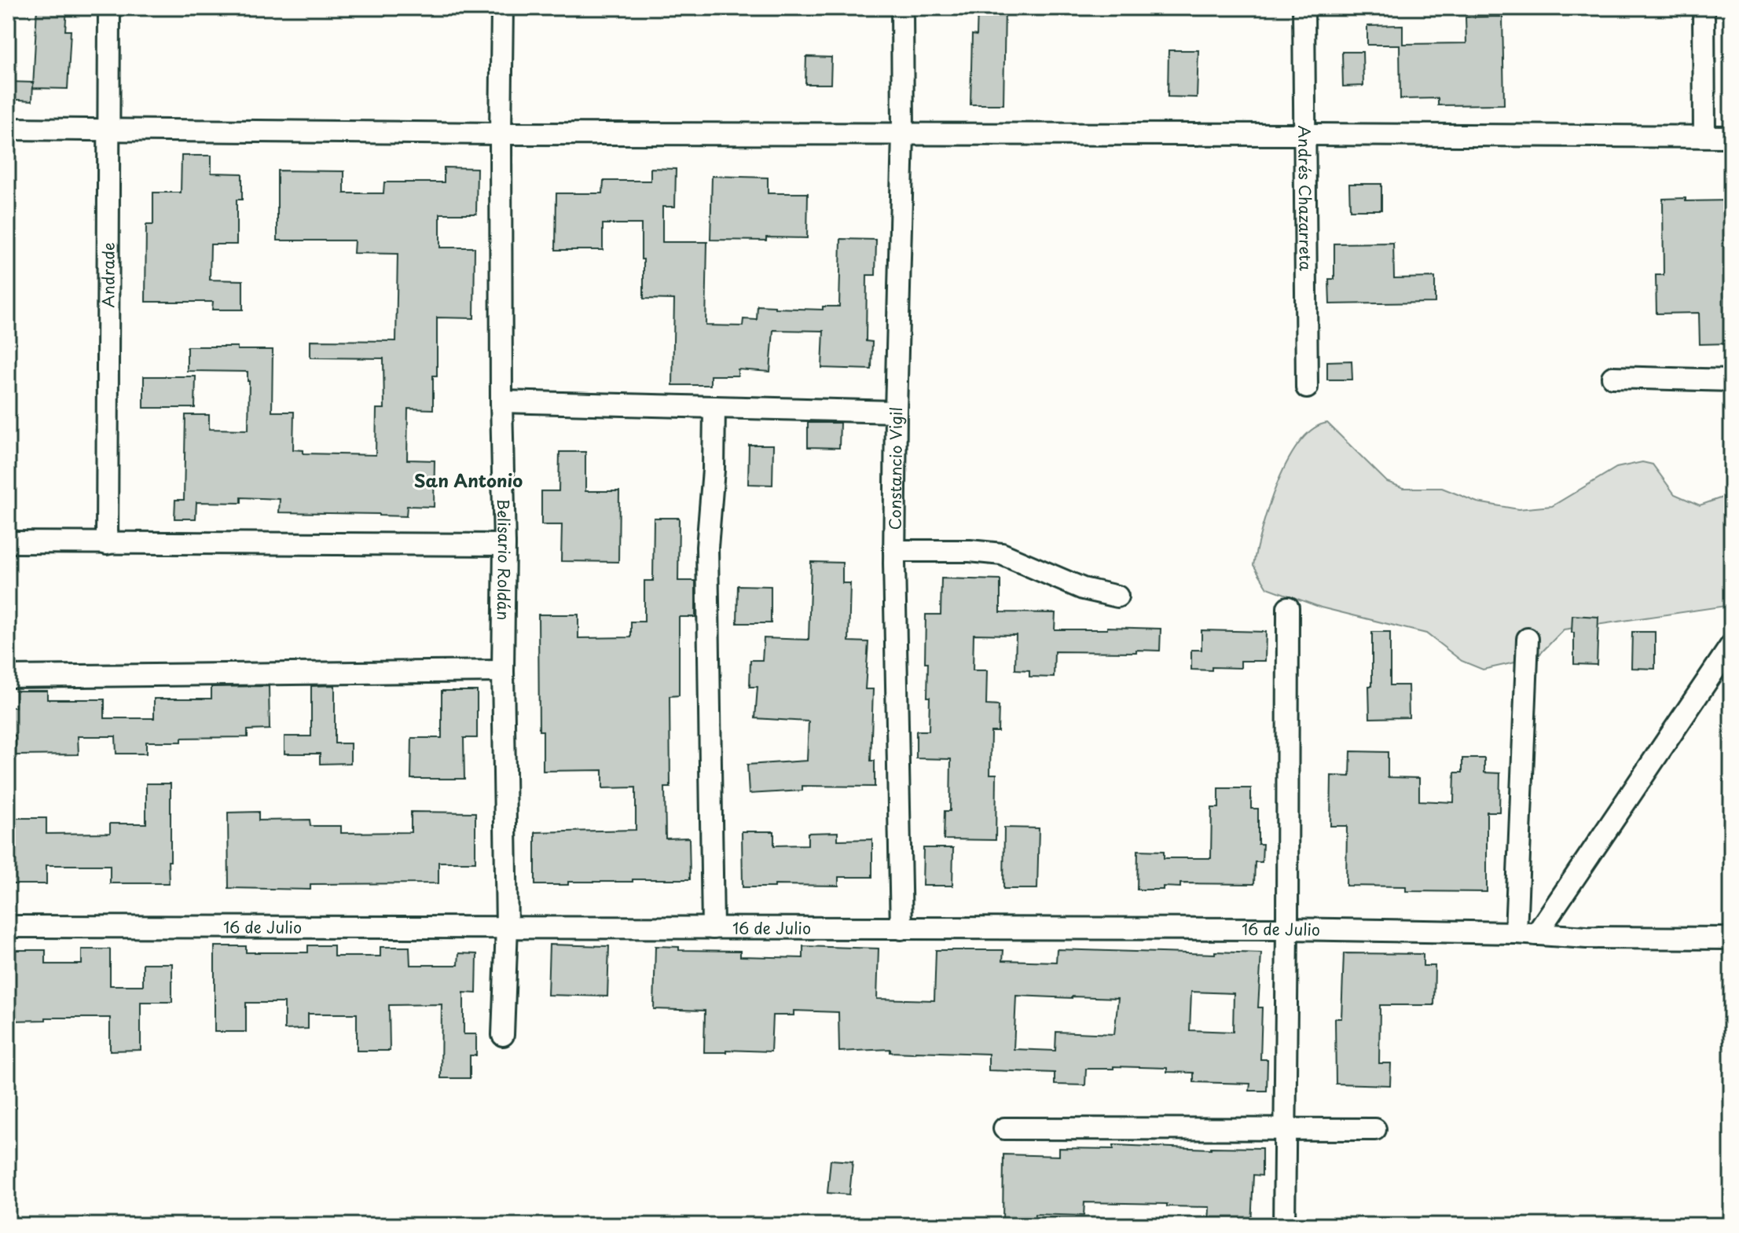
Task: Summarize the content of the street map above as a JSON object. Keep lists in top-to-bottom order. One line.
{"streets":{"street":["Andrés Chazarreta","Andrade","Constancio Vigil","Belisario Roldán","16 de Julio"]},"crossings":[["Constancio Vigil","16 de Julio"],["Belisario Roldán","16 de Julio"]],"districts":["San Antonio"]}
